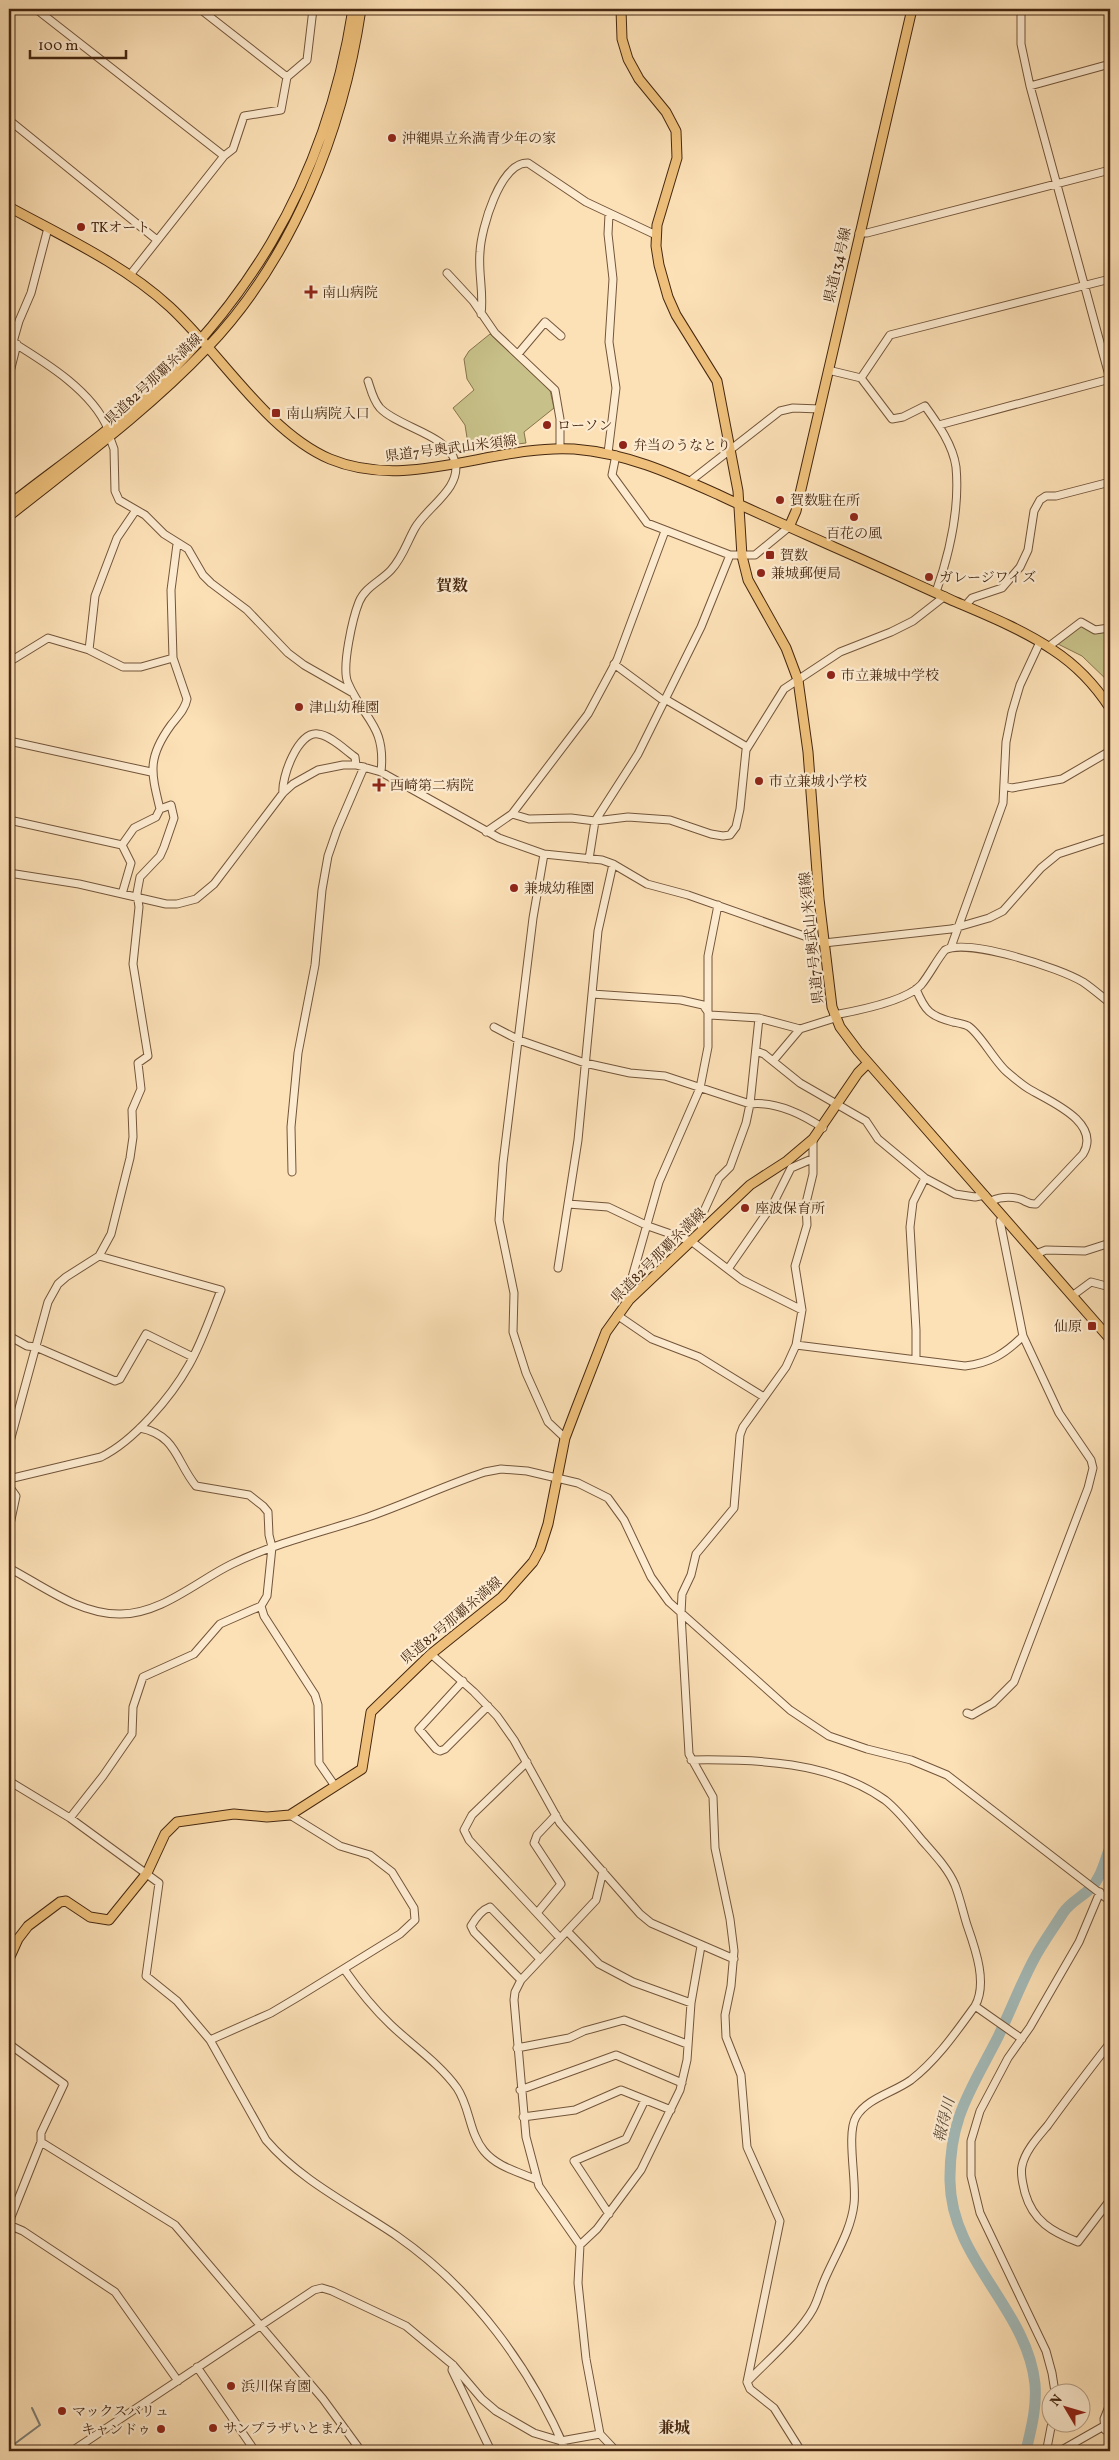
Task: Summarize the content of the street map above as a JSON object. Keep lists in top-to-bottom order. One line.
{"streets":{"main road":["県道134号線","県道82号那覇糸満線","県道7号奥武山米須線"]},"crossings":[["県道134号線","県道7号奥武山米須線"],["県道82号那覇糸満線","県道7号奥武山米須線"]],"districts":["賀数","兼城"],"water":["報得川"],"places":{"other":["沖縄県立糸満青少年の家","TKオート","ローソン","弁当のうなとり","賀数駐在所","百花の風","兼城郵便局","ガレージワイズ","市立兼城中学校","津山幼稚園","市立兼城小学校","兼城幼稚園","座波保育所","浜川保育園","マックスバリュ","サンプラザいとまん","キャンドゥ"],"health":["南山病院","西崎第二病院"],"transit":["南山病院入口","賀数","仙原"]},"scale_bar":"100 m","north":"top left"}
